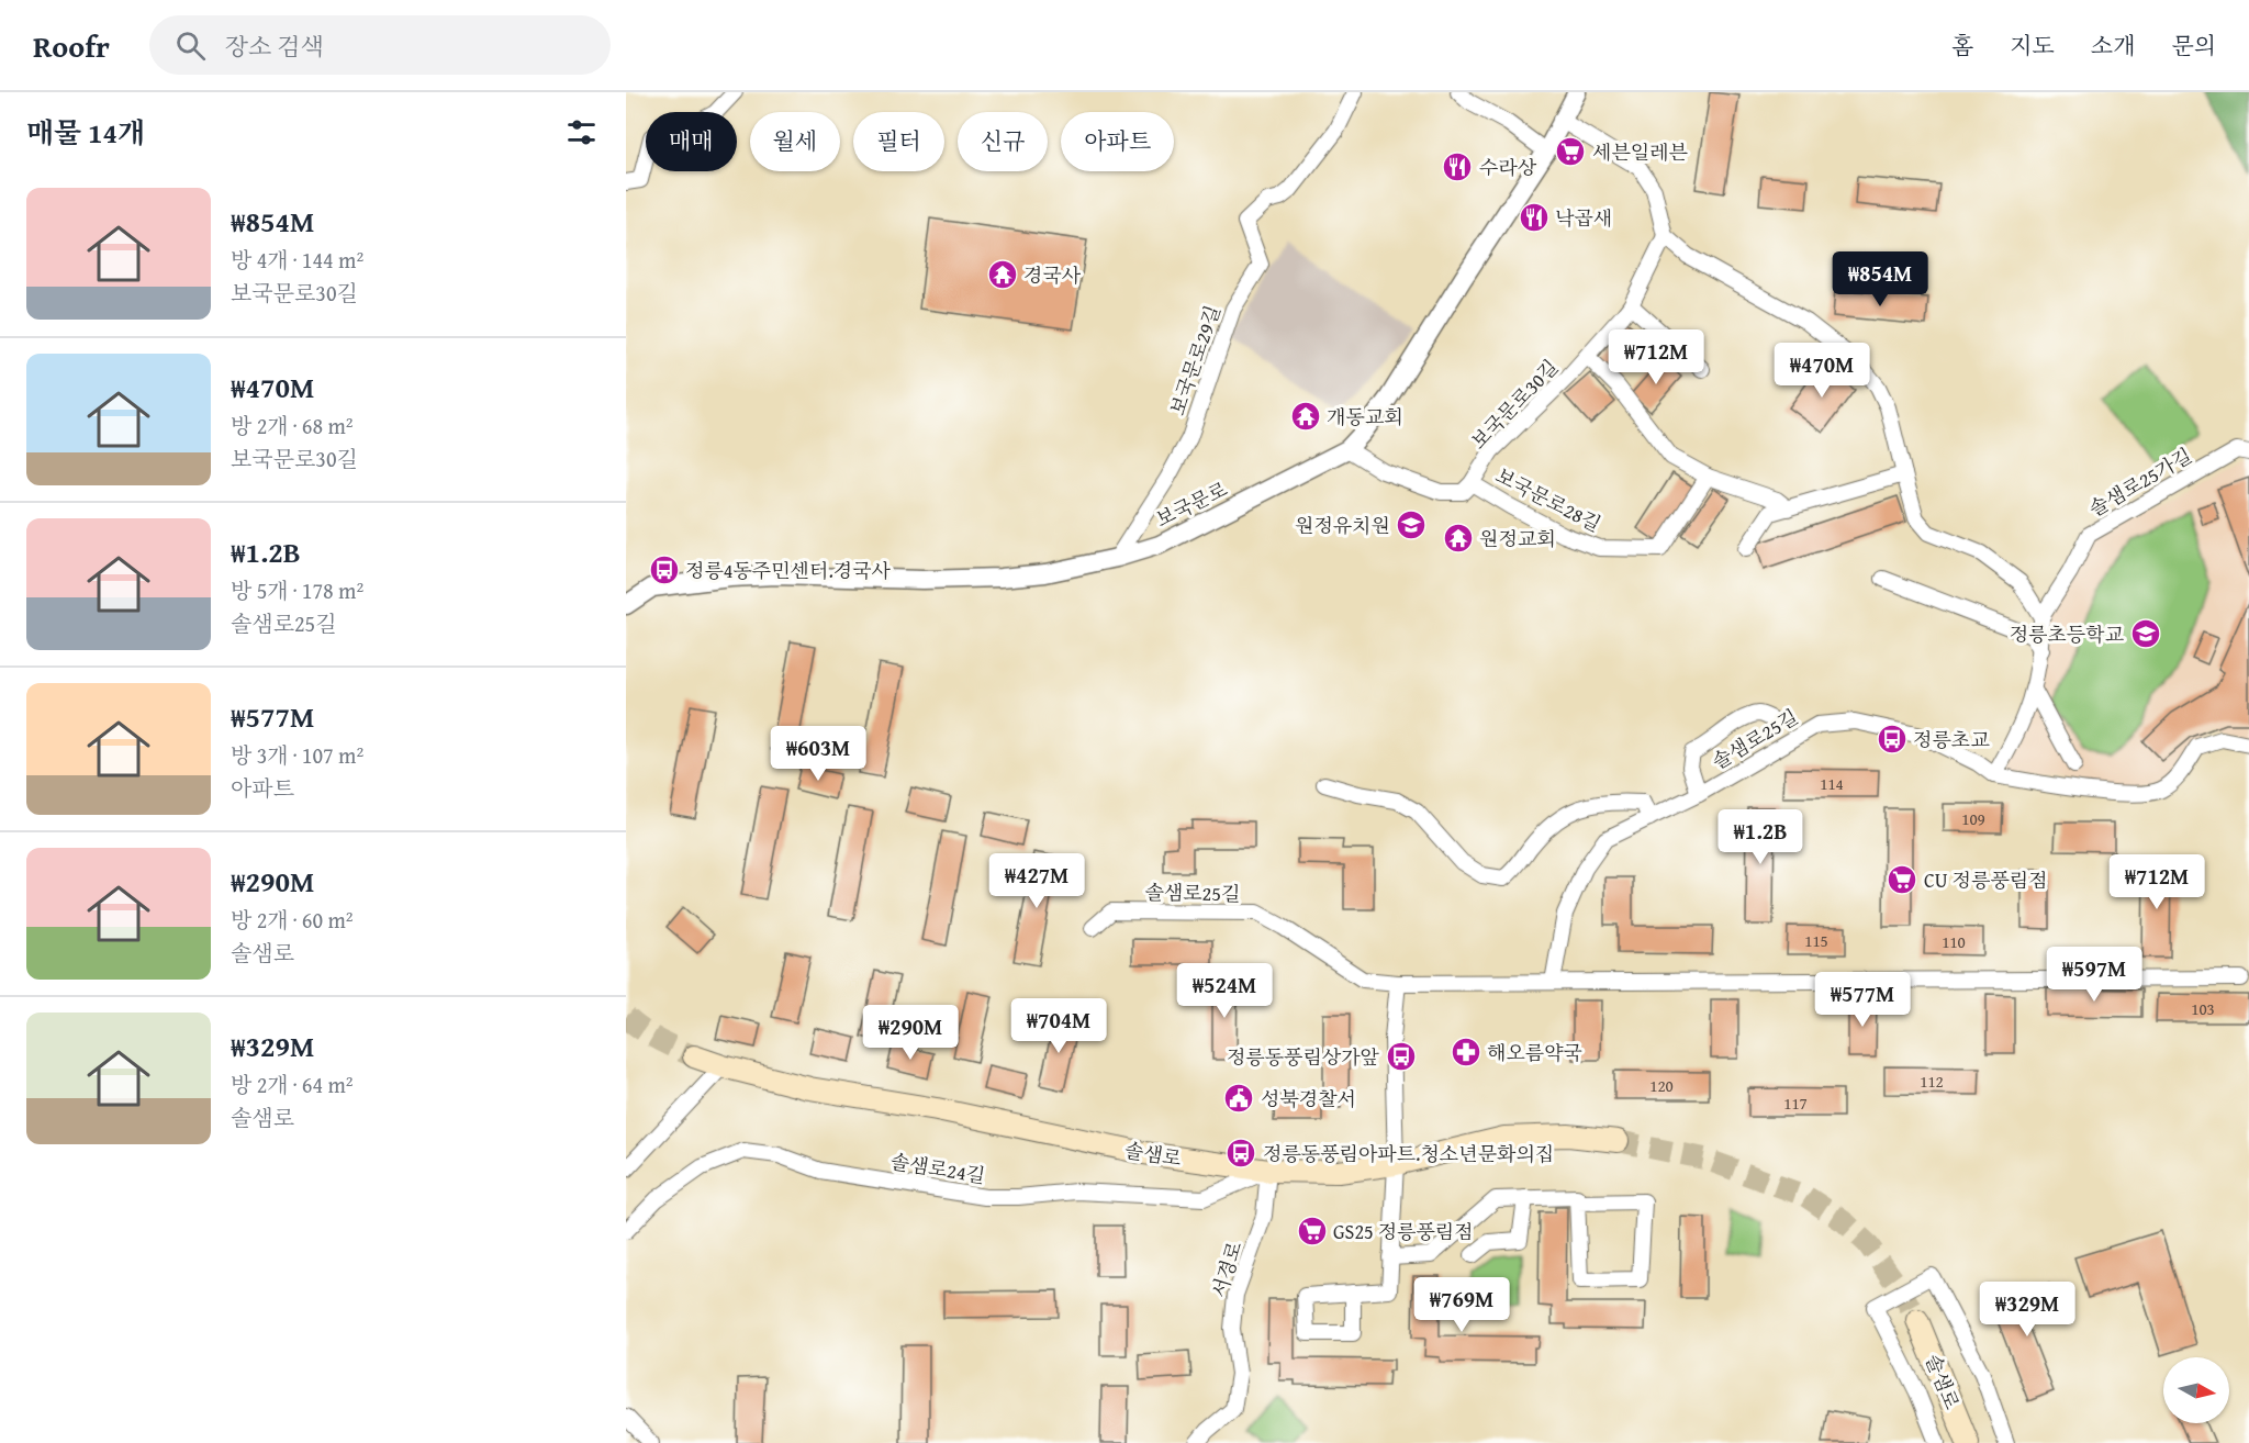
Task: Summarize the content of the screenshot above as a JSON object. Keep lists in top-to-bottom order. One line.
{"streets":{"main road":["솔샘로"],"street":["보국문로29길","보국문로30길","솔샘로25가길","보국문로28길","보국문로","솔샘로25길","솔샘로24길","서경로"]},"crossings":[["보국문로29길","보국문로"],["보국문로30길","보국문로28길"],["보국문로28길","보국문로"],["솔샘로","솔샘로24길"],["솔샘로","서경로"],["솔샘로24길","서경로"]],"places":{"supermarket":["세븐일레븐","CU 정릉풍림점","GS25 정릉풍림점"],"restaurant":["수라상","낙곱새"],"temple":["경국사","개동교회","원정교회"],"school or university":["원정유치원","정릉초등학교"],"bus stop":["정릉4동주민센터.경국사","정릉초교","정릉동풍림상가앞","정릉동풍림아파트.청소년문화의집"],"pharmacy":["해오름약국"],"public building":["성북경찰서"]},"house_numbers":["114","109","115","110","103","112","120","117"],"north":"right","page":{"header":"Roofr","search":"장소 검색","nav":["홈","지도","소개","문의"],"heading":"매물 14개","chip":["매매","월세","필터","신규","아파트"],"list":[{"name":"₩854M","note":"방 4개 · 144 m² · 보국문로30길"},{"name":"₩470M","note":"방 2개 · 68 m² · 보국문로30길"},{"name":"₩1.2B","note":"방 5개 · 178 m² · 솔샘로25길"},{"name":"₩577M","note":"방 3개 · 107 m² · 아파트"},{"name":"₩290M","note":"방 2개 · 60 m² · 솔샘로"},{"name":"₩329M","note":"방 2개 · 64 m² · 솔샘로"}],"price":["₩854M","₩712M","₩470M","₩603M","₩1.2B","₩427M","₩712M","₩597M","₩524M","₩577M","₩704M","₩290M","₩769M","₩329M"]}}
